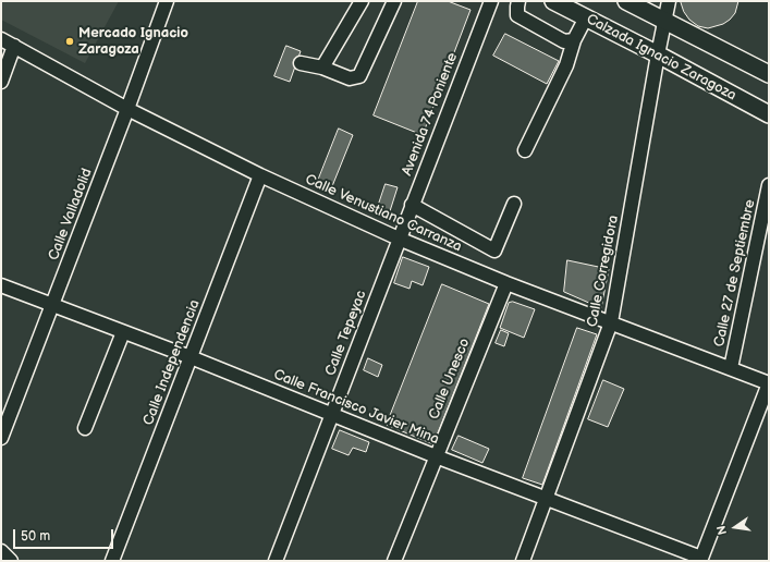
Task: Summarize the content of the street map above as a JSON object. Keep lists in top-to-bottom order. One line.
{"streets":{"main road":["Calzada Ignacio Zaragoza"],"street":["Avenida 74 Poniente","Calle Venustiano Carranza","Calle Valladolid","Calle Corregidora","Calle 27 de Septiembre","Calle Tepeyac","Calle Independencia","Calle Unesco","Calle Francisco Javier Mina"]},"crossings":[["Calzada Ignacio Zaragoza","Calle Corregidora"],["Avenida 74 Poniente","Calle Venustiano Carranza"],["Avenida 74 Poniente","Calle Tepeyac"],["Calle Venustiano Carranza","Calle Valladolid"],["Calle Venustiano Carranza","Calle Corregidora"],["Calle Venustiano Carranza","Calle 27 de Septiembre"],["Calle Venustiano Carranza","Calle Tepeyac"],["Calle Venustiano Carranza","Calle Independencia"],["Calle Venustiano Carranza","Calle Unesco"],["Calle Valladolid","Calle Francisco Javier Mina"],["Calle Corregidora","Calle Francisco Javier Mina"],["Calle Tepeyac","Calle Francisco Javier Mina"],["Calle Independencia","Calle Francisco Javier Mina"],["Calle Unesco","Calle Francisco Javier Mina"]],"places":["Mercado Ignacio Zaragoza"],"scale_bar":"50 m","north":"left"}
